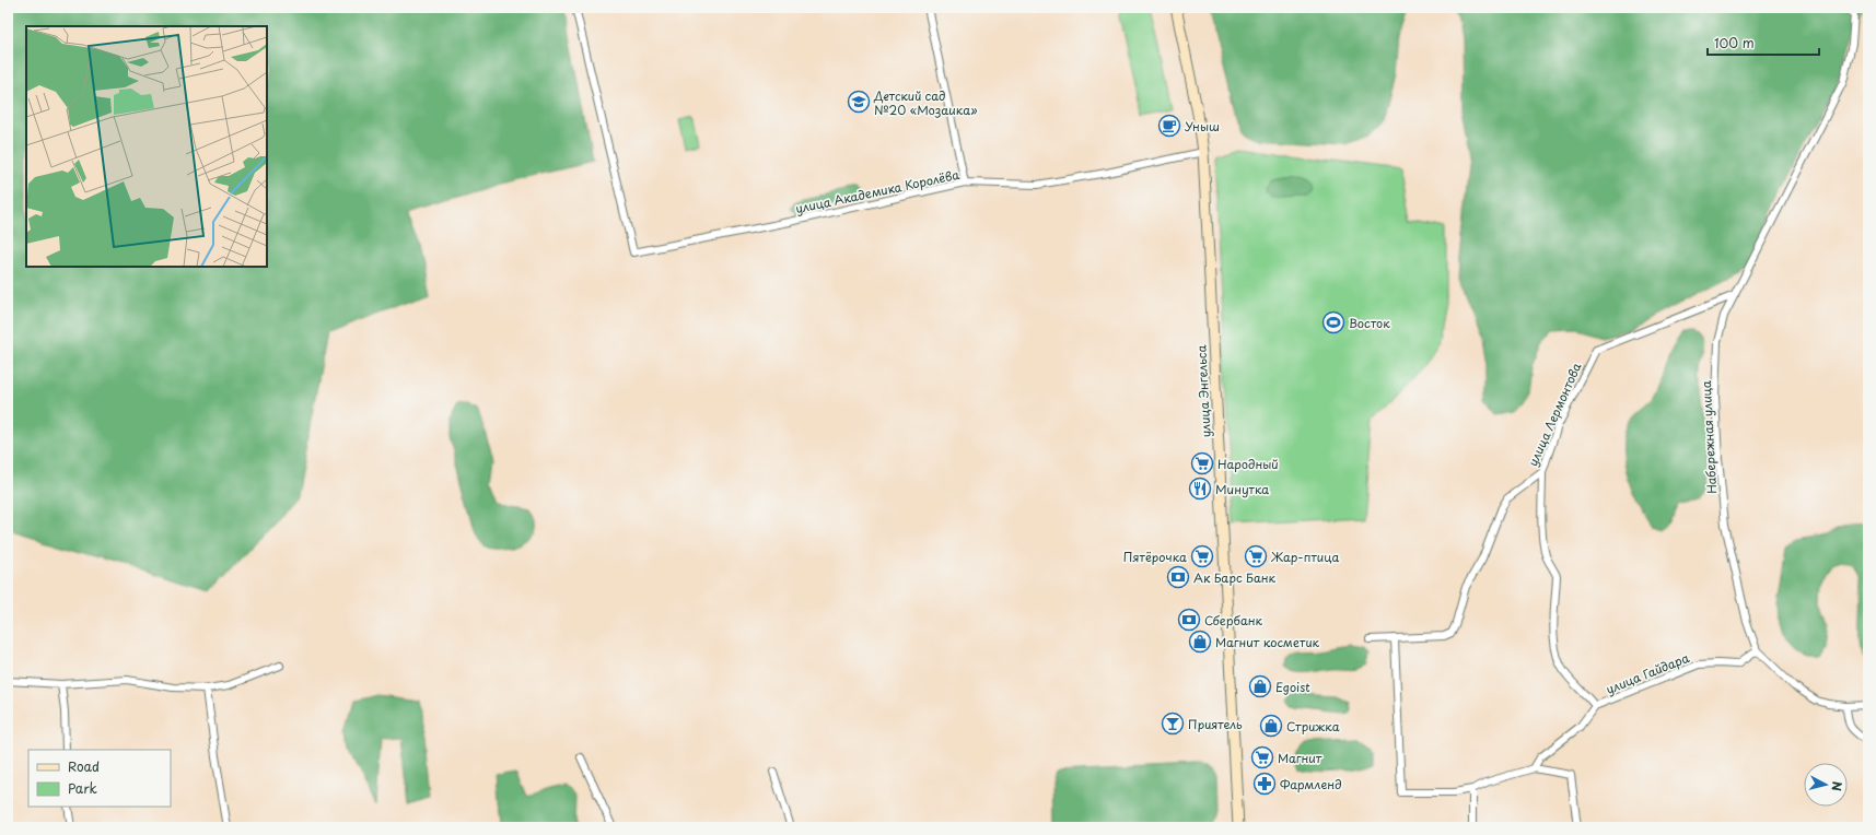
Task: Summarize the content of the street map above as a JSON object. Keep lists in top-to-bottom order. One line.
{"streets":{"main road":["улица Энгельса"],"street":["улица Академика Королёва","улица Лермонтова","Набережная улица","улица Гайдара"]},"crossings":[["улица Академика Королёва","улица Энгельса"],["улица Лермонтова","Набережная улица"],["улица Лермонтова","улица Гайдара"],["Набережная улица","улица Гайдара"]],"places":{"school or university":["Детский сад №20 «Мозаика»"],"cafe":["Уныш"],"sports":["Восток"],"supermarket":["Народный","Пятёрочка","Жар-птица","Магнит"],"restaurant":["Минутка"],"bank":["Ак Барс Банк","Сбербанк"],"shop":["Магнит косметик","Egoist","Стрижка"],"bar":["Приятель"],"pharmacy":["Фармленд"]},"legend":["Road","Park"],"scale_bar":"100 m","north":"right"}
